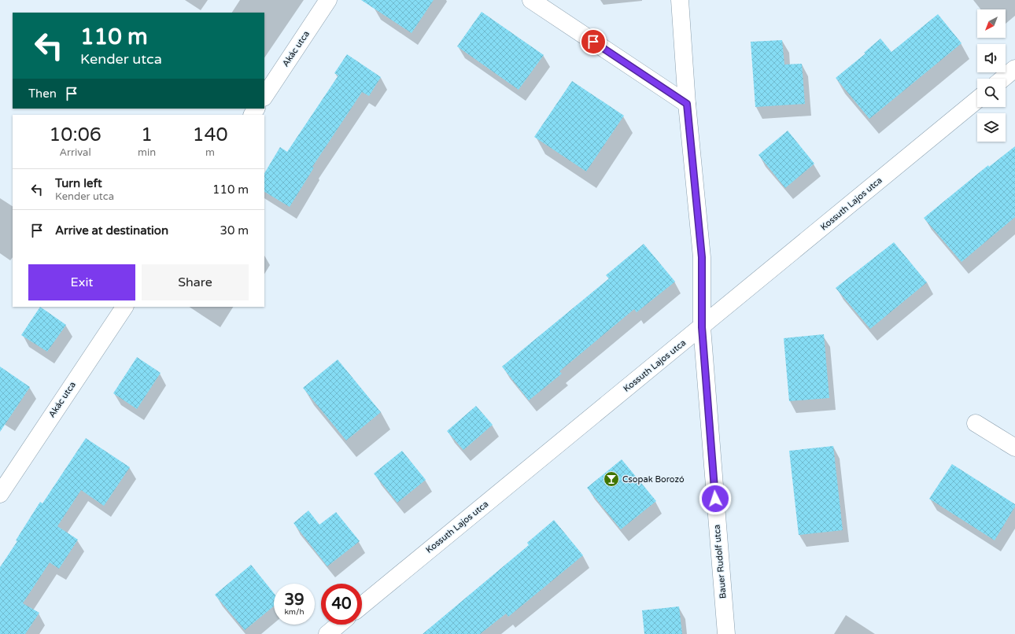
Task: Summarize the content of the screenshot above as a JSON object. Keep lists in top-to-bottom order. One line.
{"streets":{"street":["Akác utca","Kossuth Lajos utca","Bauer Rudolf utca"]},"crossings":[["Kossuth Lajos utca","Bauer Rudolf utca"]],"places":{"bar":["Csopak Borozó"]},"north":"bottom left","page":{"turn":["110 m","Kender utca"],"then":"Then","eta":["10:06","Arrival","1","min","140","m"],"list":[{"name":"Turn left","note":"Kender utca","value":"110 m"},{"name":"Arrive at destination","value":"30 m"}],"buttons":["Exit","Share"],"speed":"39 km/h","limit":"40"}}
